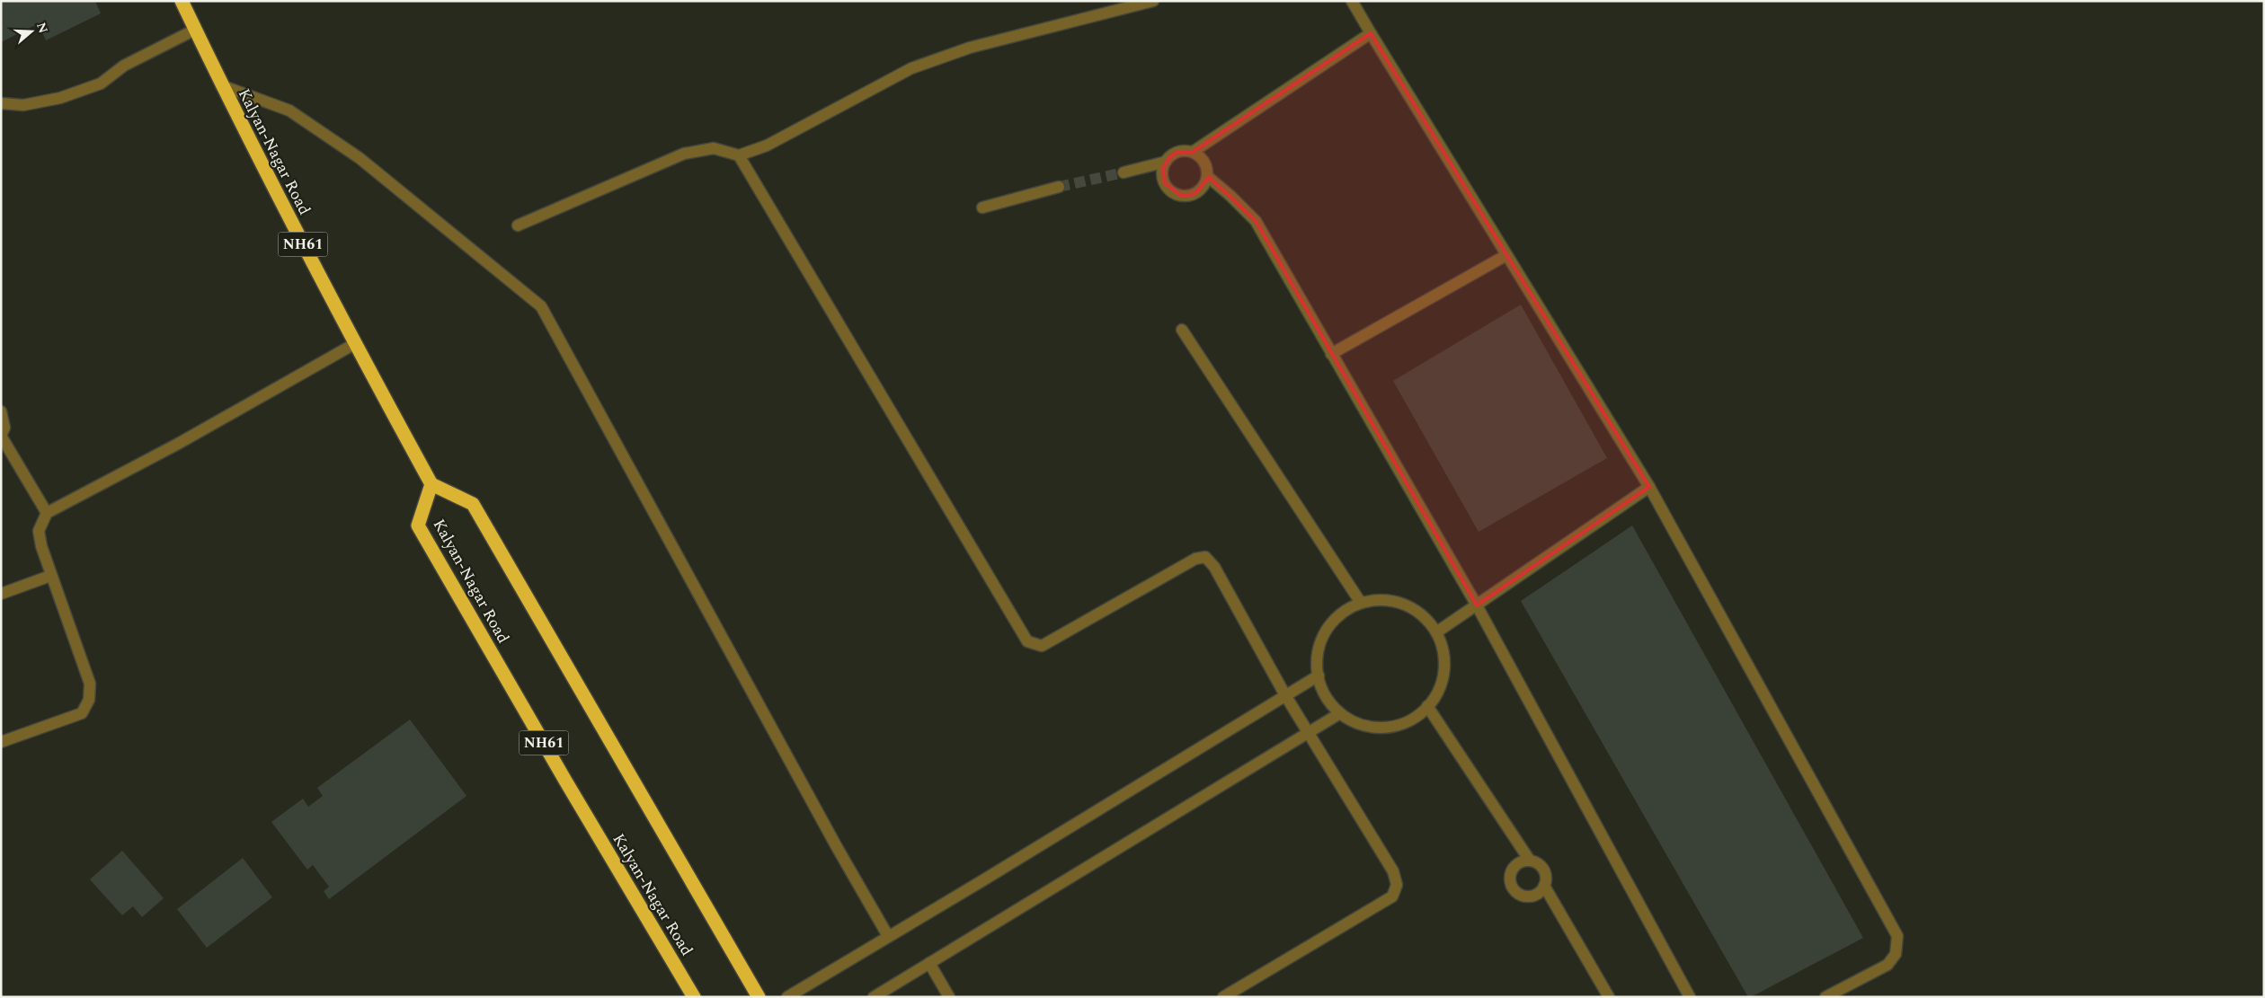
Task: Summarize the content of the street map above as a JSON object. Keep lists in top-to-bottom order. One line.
{"streets":{"highway":["Kalyan-Nagar Road","NH61"]},"north":"right"}
